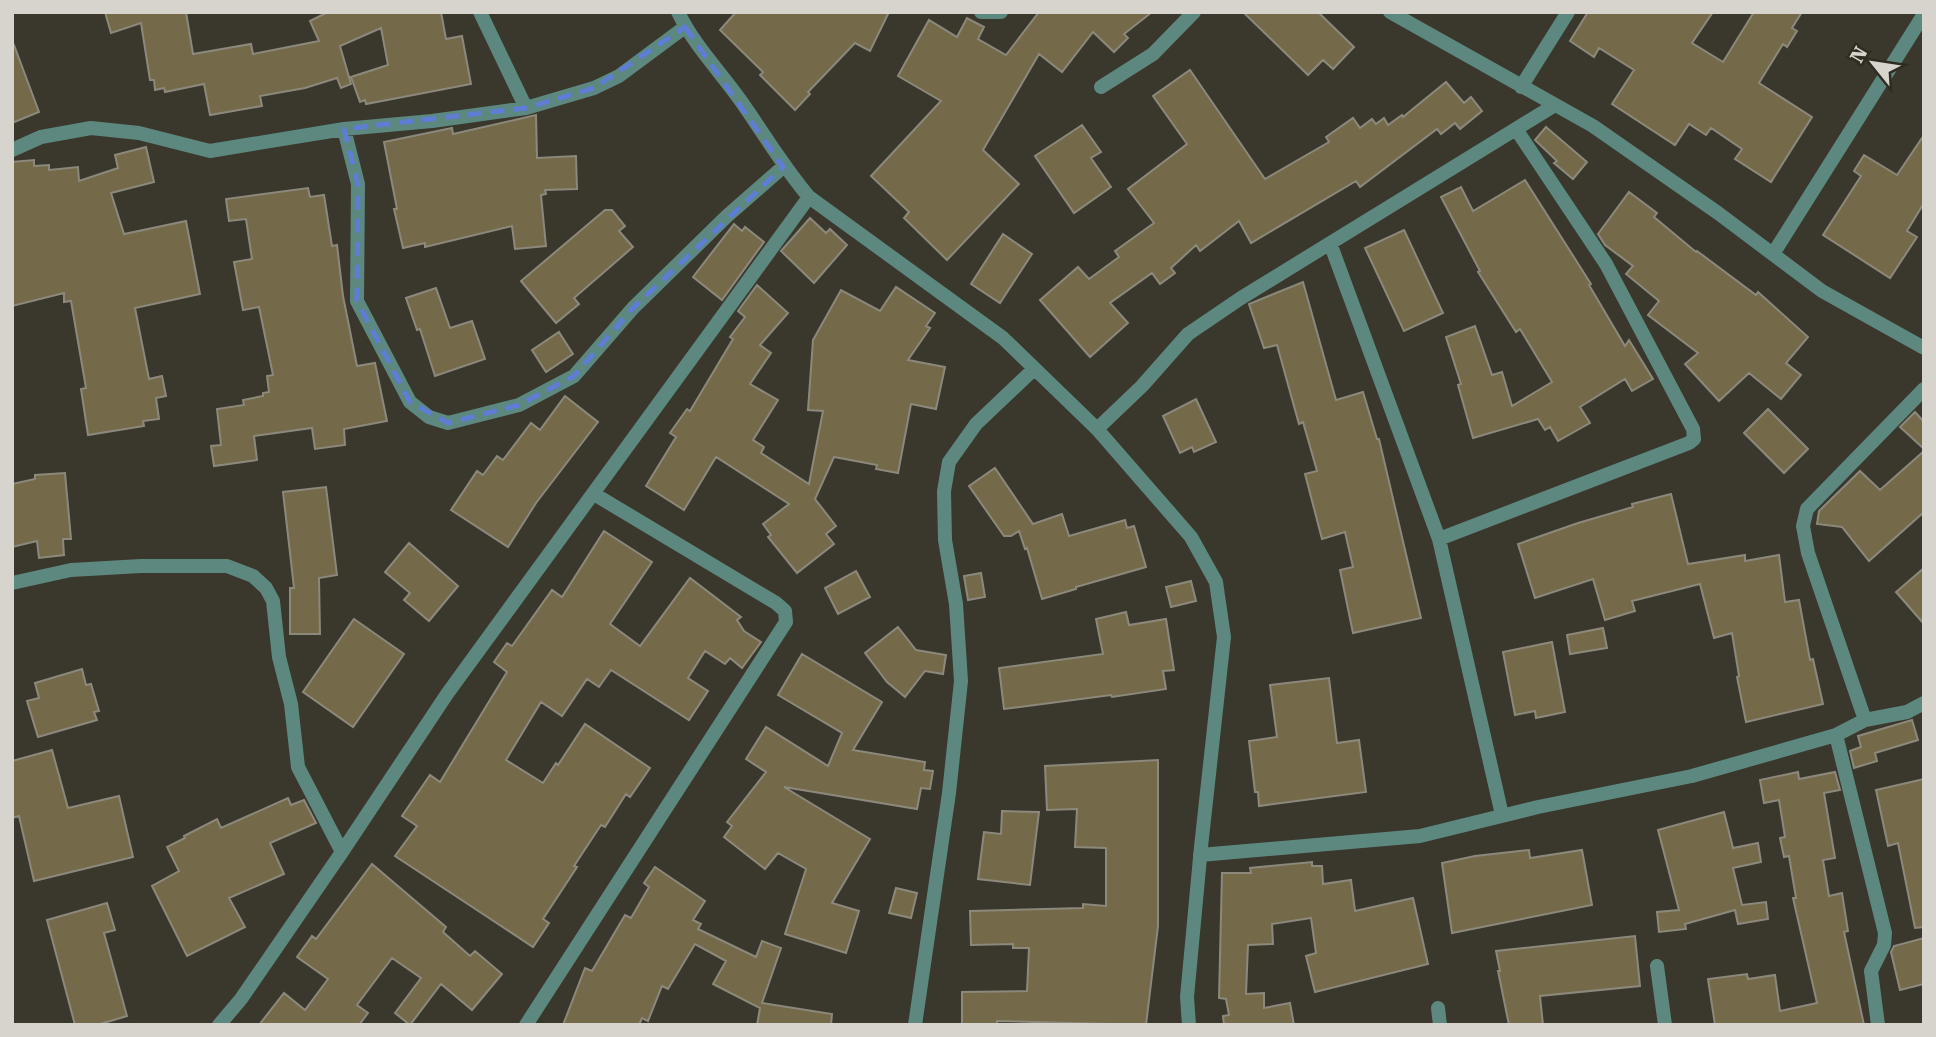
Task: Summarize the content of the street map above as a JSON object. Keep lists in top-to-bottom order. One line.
{"north":"top left"}
